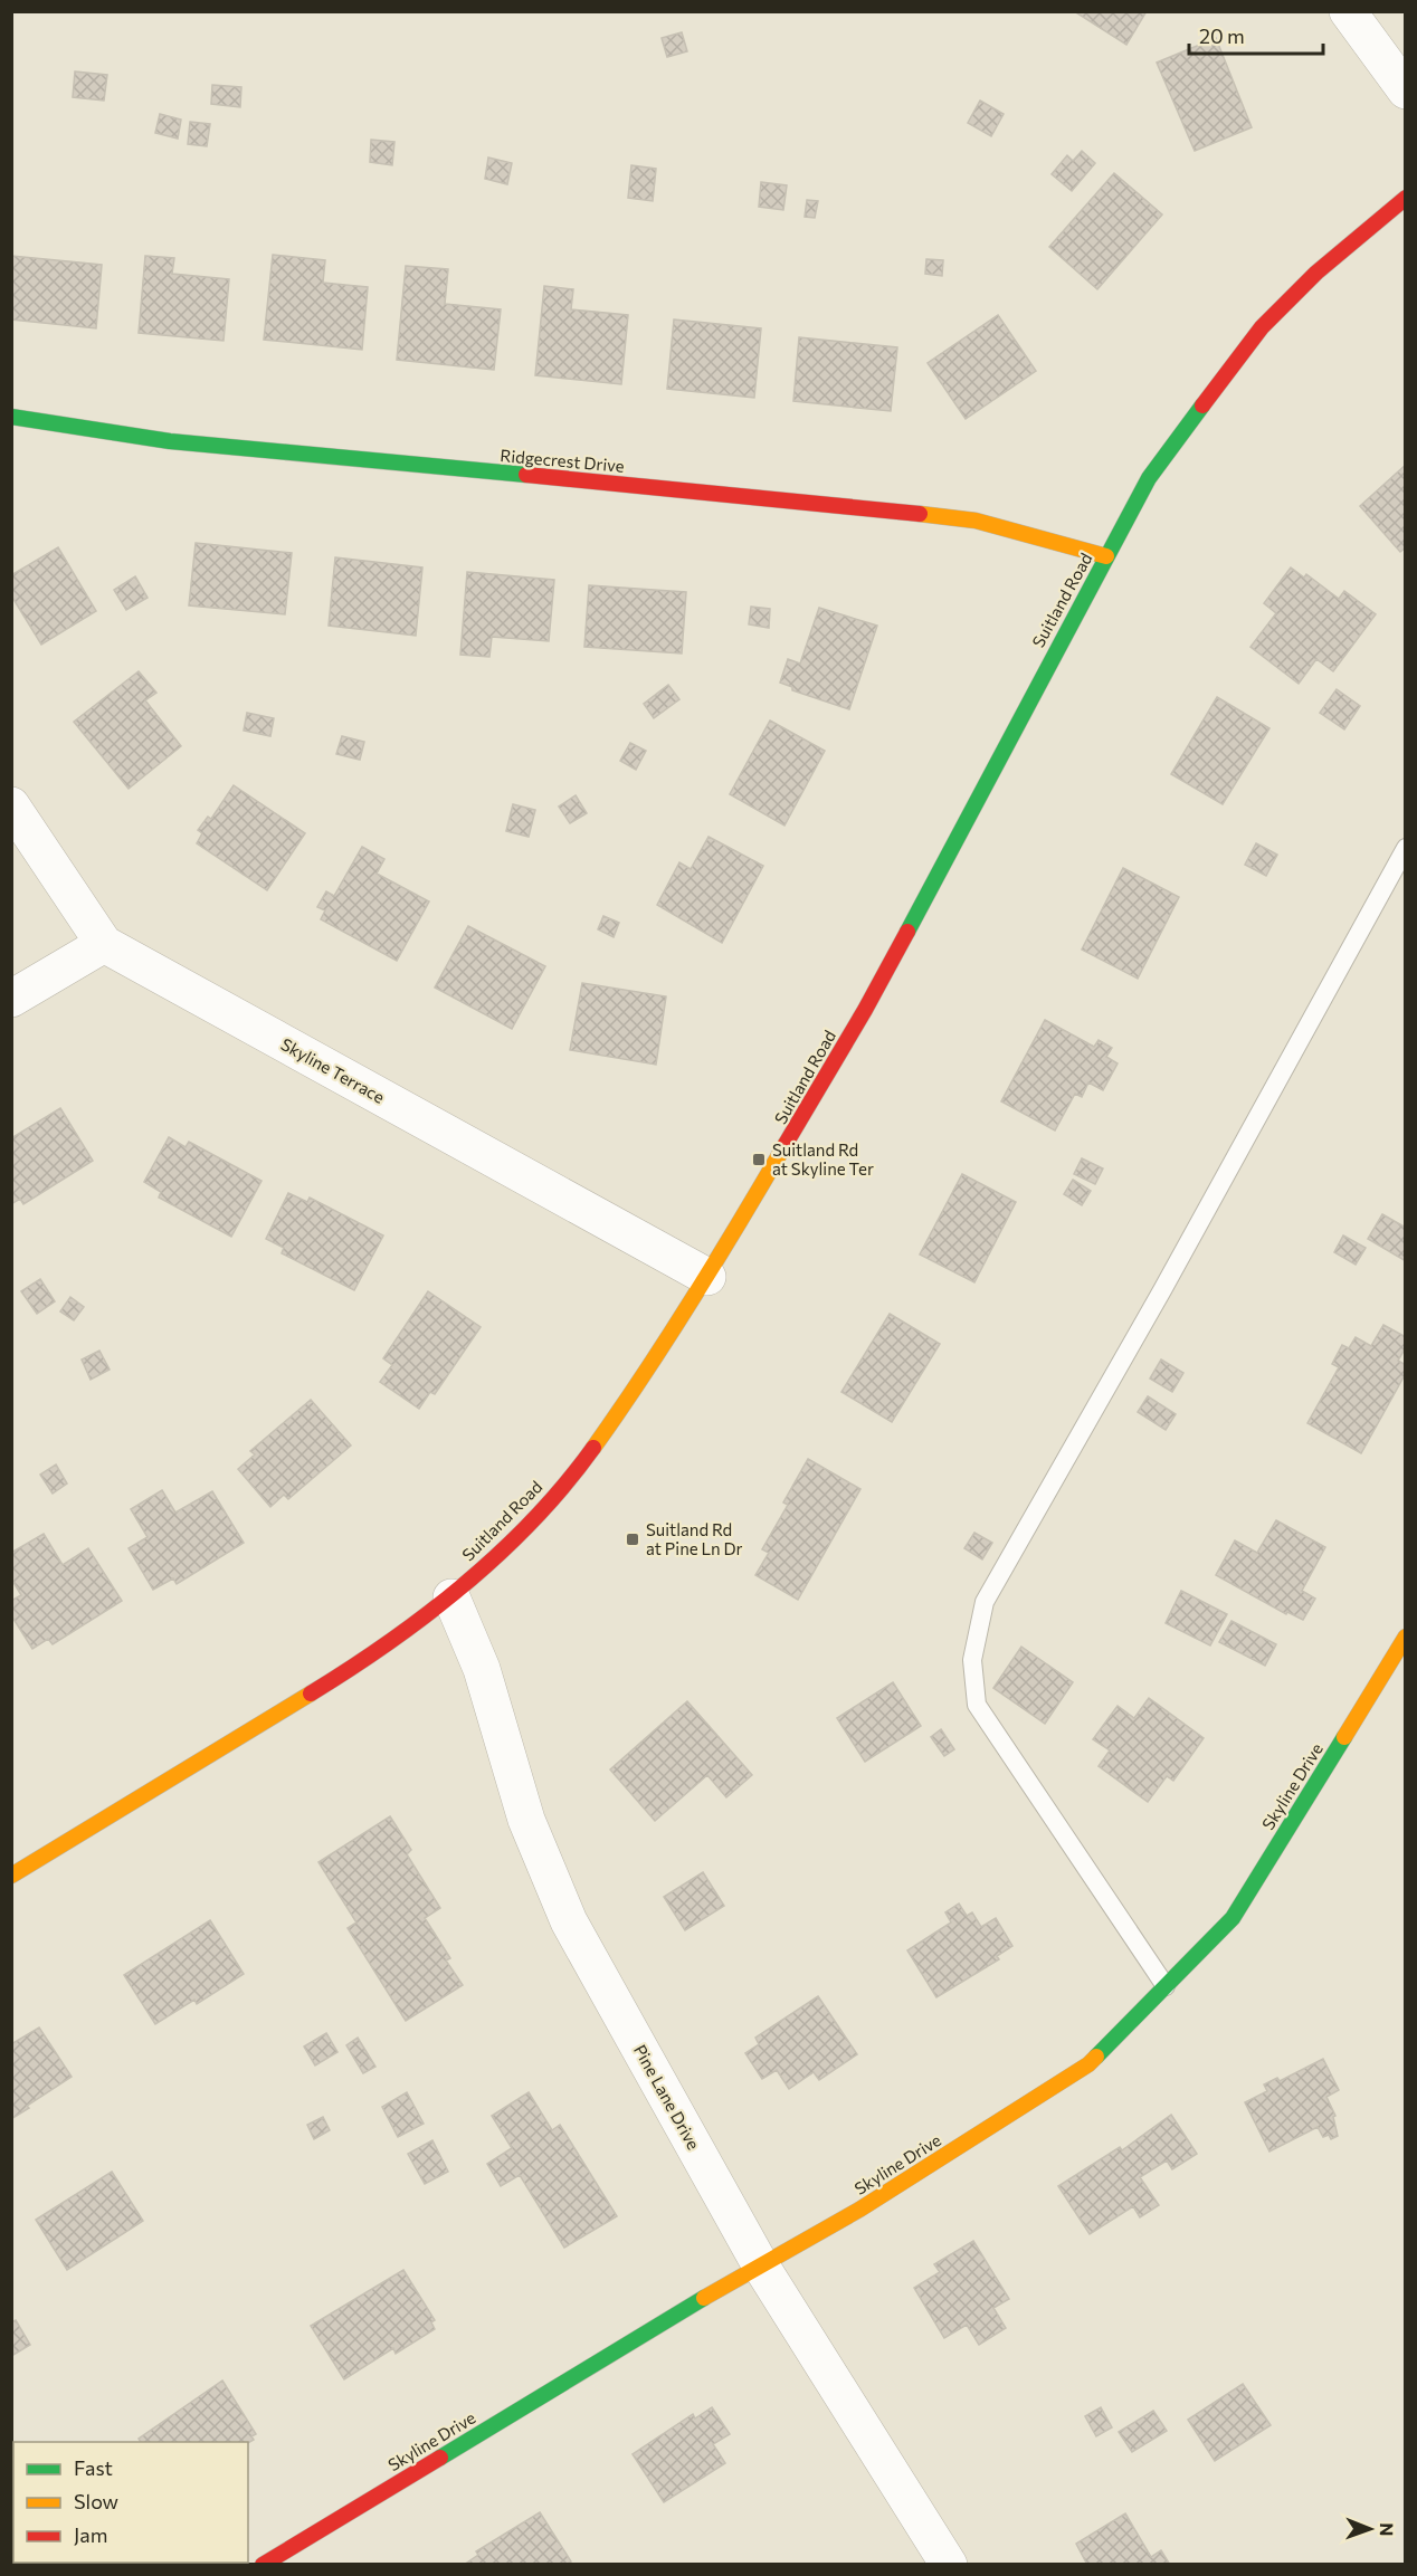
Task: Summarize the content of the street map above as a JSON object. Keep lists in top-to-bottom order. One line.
{"streets":{"street":["Ridgecrest Drive","Suitland Road","Skyline Terrace","Skyline Drive","Pine Lane Drive"]},"crossings":[["Ridgecrest Drive","Suitland Road"],["Suitland Road","Skyline Terrace"],["Suitland Road","Pine Lane Drive"],["Skyline Drive","Pine Lane Drive"]],"places":{"transit":["Suitland Rd at Skyline Ter","Suitland Rd at Pine Ln Dr"]},"legend":["Fast","Slow","Jam"],"scale_bar":"20 m","north":"right"}
